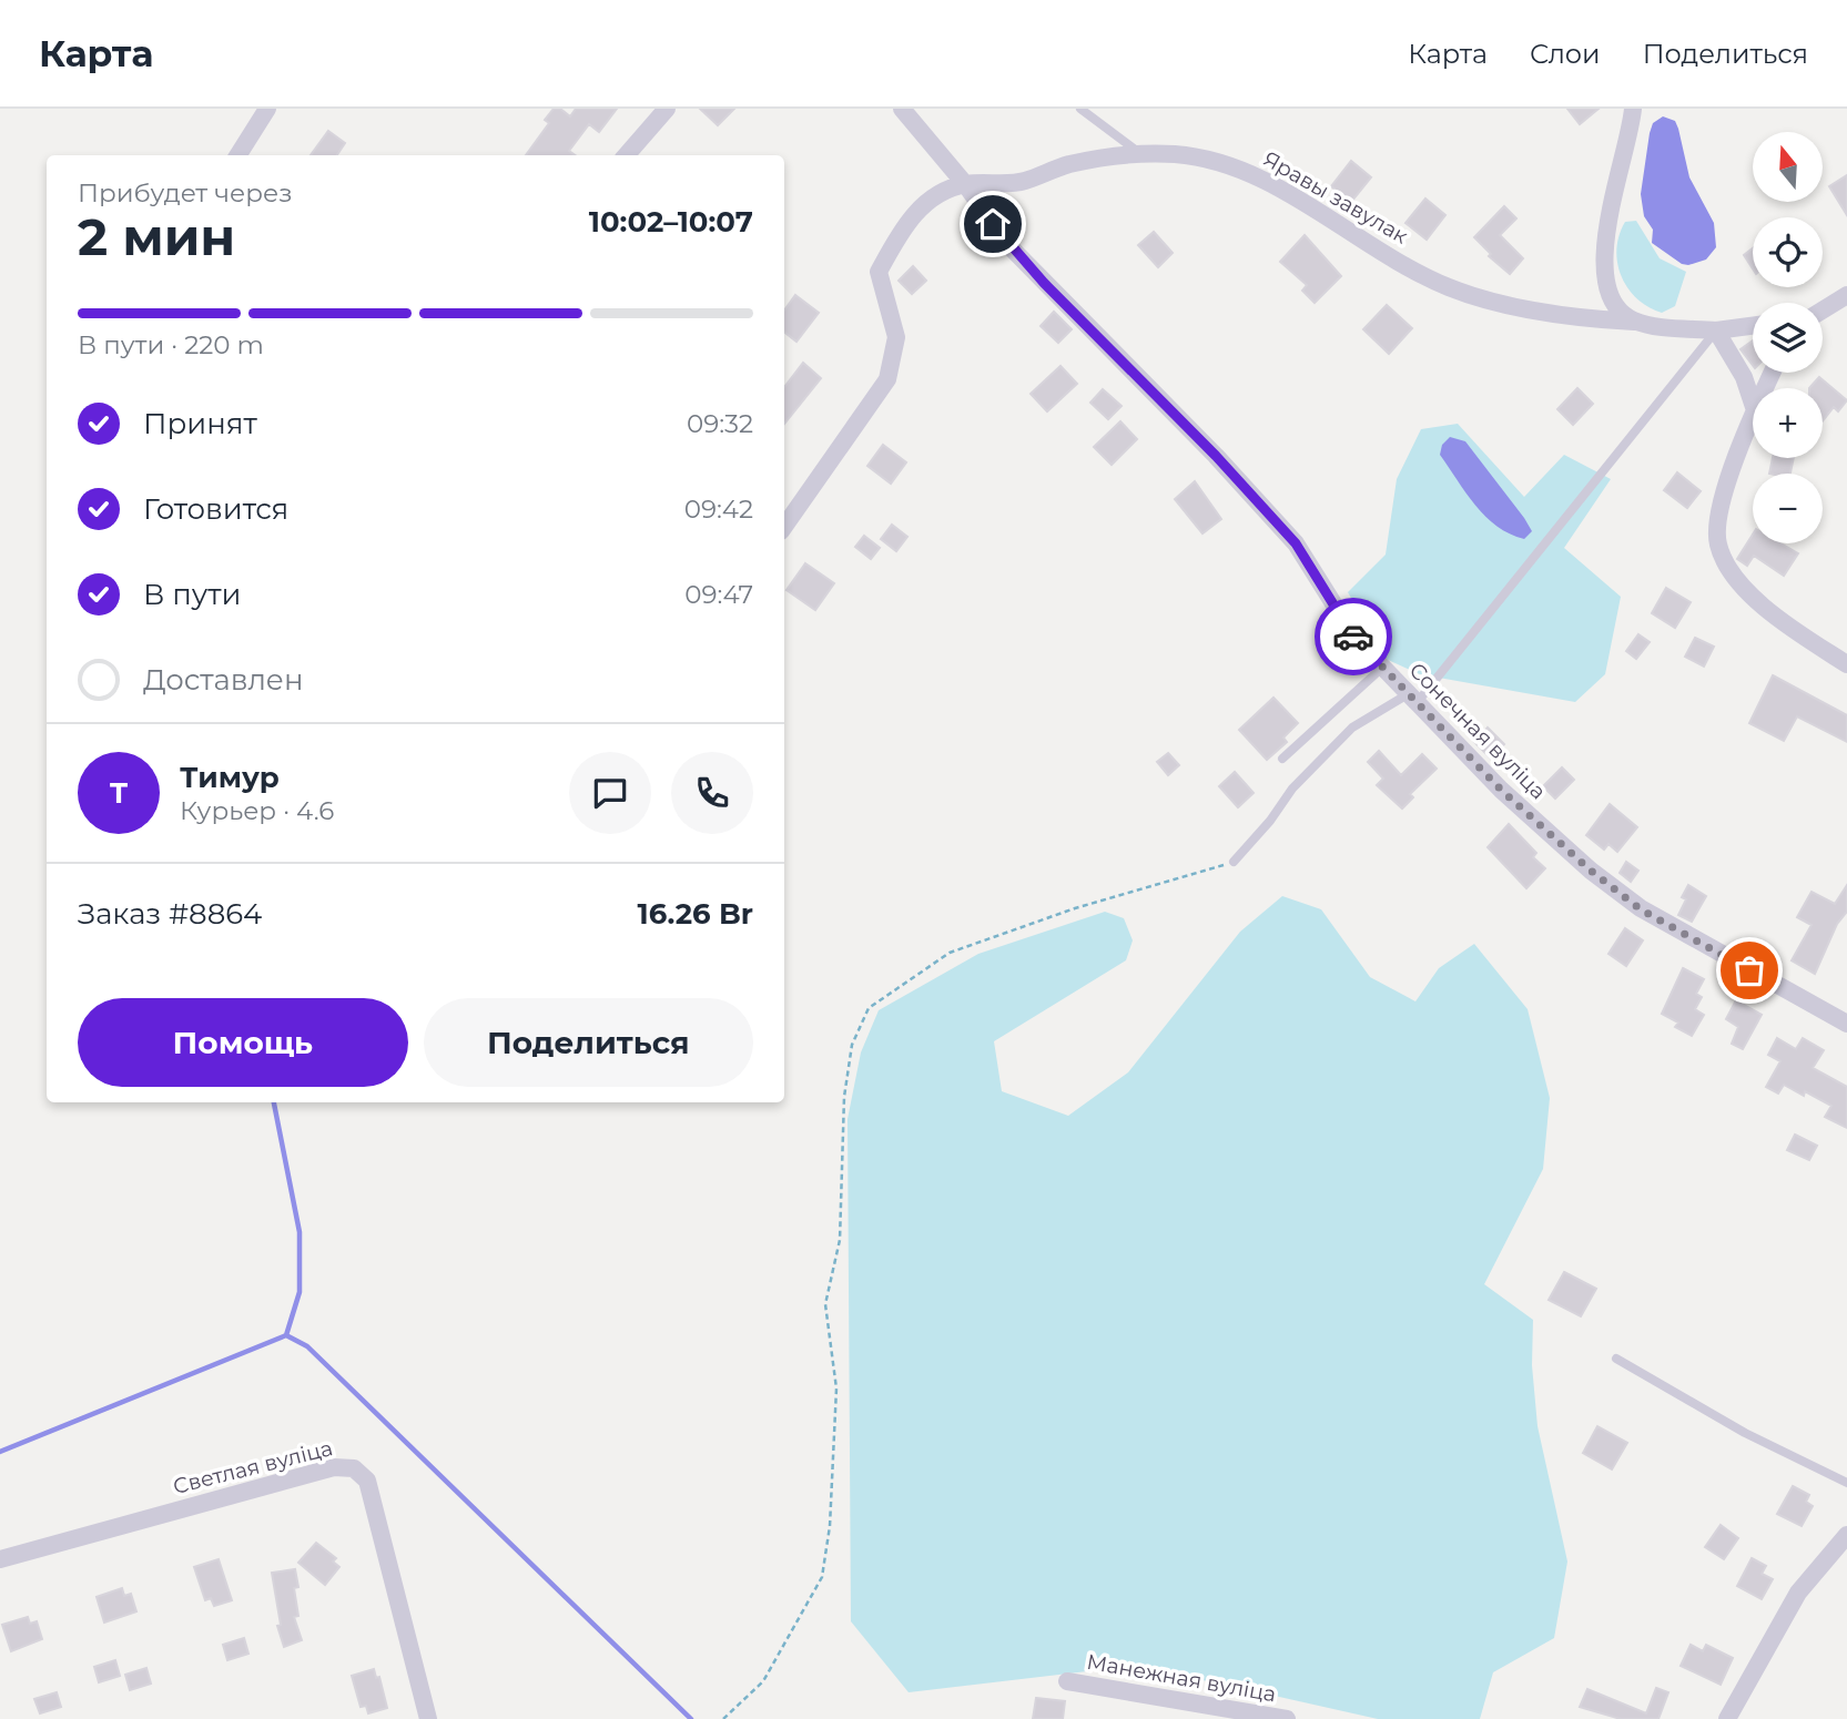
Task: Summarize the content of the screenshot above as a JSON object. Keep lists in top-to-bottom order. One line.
{"streets":{"street":["Яравы завулак","Сонечная вуліца","Светлая вуліца","Манежная вуліца"]},"crossings":[["Яравы завулак","Сонечная вуліца"]],"north":"top","page":{"header":"Карта","nav":["Карта","Слои","Поделиться"],"map_buttons":["+","−"],"heading":["2 мин","Прибудет через","10:02–10:07"],"panel":["Тимур","Курьер · 4.6","Заказ #8864","16.26 Br"],"bar":"В пути · 220 m","list":[["Принят","09:32"],["Готовится","09:42"],["В пути","09:47"],"Доставлен"],"round":"Т","buttons":["Помощь","Поделиться"]}}
